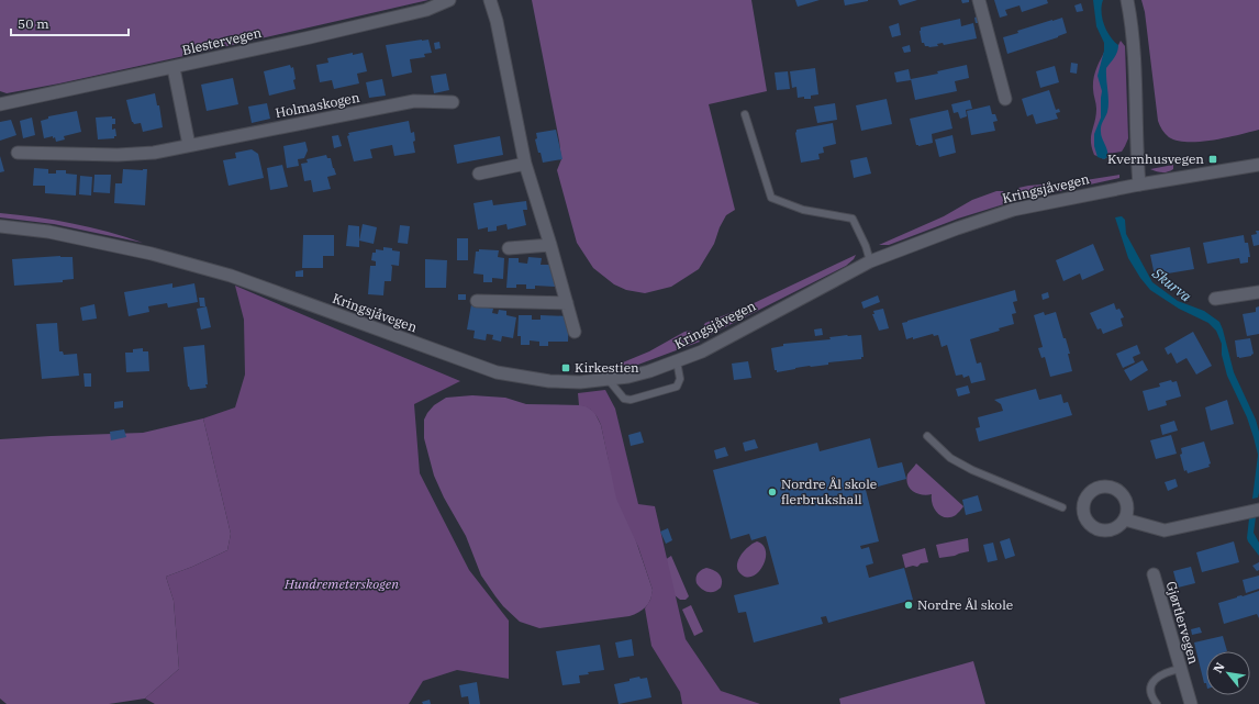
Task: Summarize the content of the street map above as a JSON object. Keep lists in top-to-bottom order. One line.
{"streets":{"street":["Blestervegen","Holmaskogen","Kringsjåvegen","Gjørtlervegen"]},"water":["Skurva"],"parks":["Hundremeterskogen"],"places":{"transit":["Kvernhusvegen","Kirkestien"],"other":["Nordre Ål skole flerbrukshall","Nordre Ål skole"]},"scale_bar":"50 m","north":"top left"}
